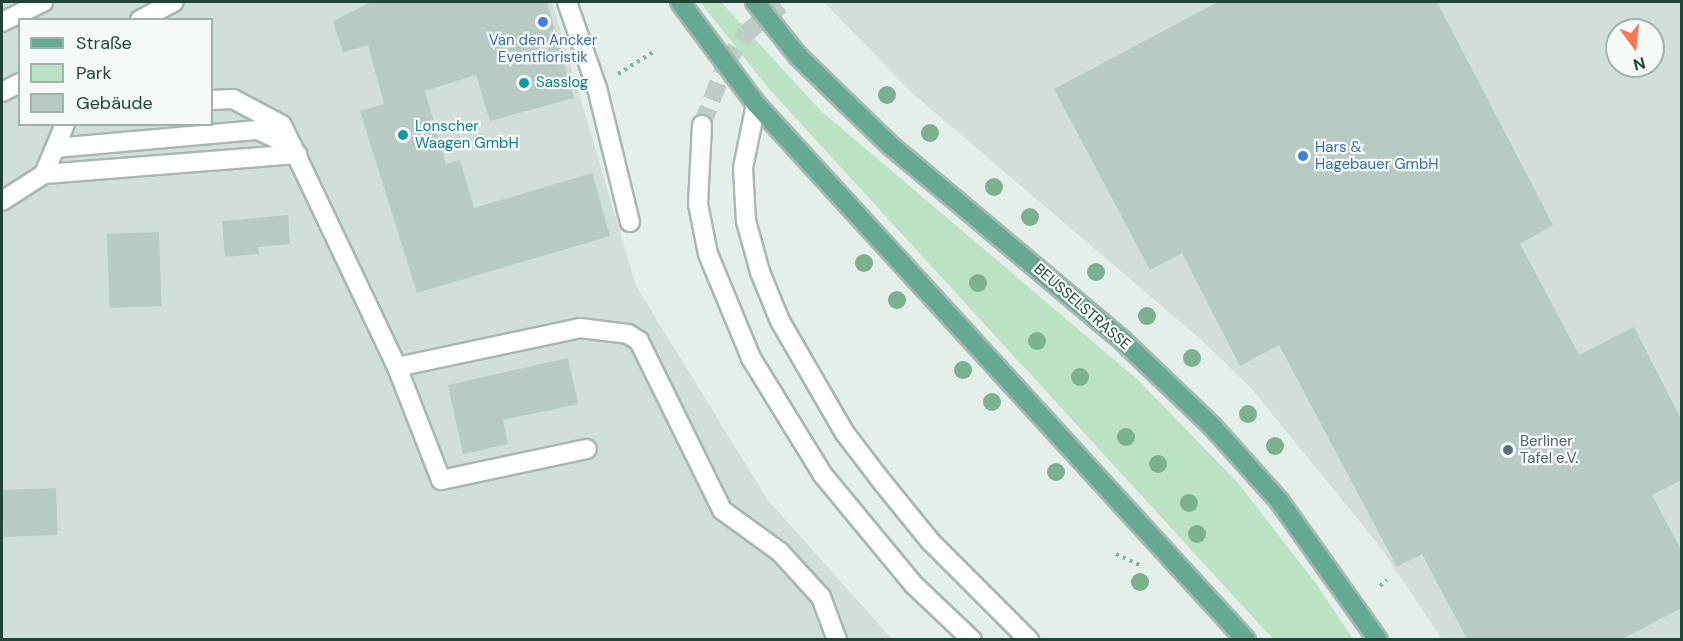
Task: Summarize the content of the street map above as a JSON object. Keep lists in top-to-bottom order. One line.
{"streets":{"main road":["BEUSSELSTRASSE"]},"places":["Van den Ancker Eventfloristik","Sasslog","Lonscher Waagen GmbH","Hars & Hagebauer GmbH","Berliner Tafel e.V."],"legend":["Straße","Park","Gebäude"],"north":"bottom"}
